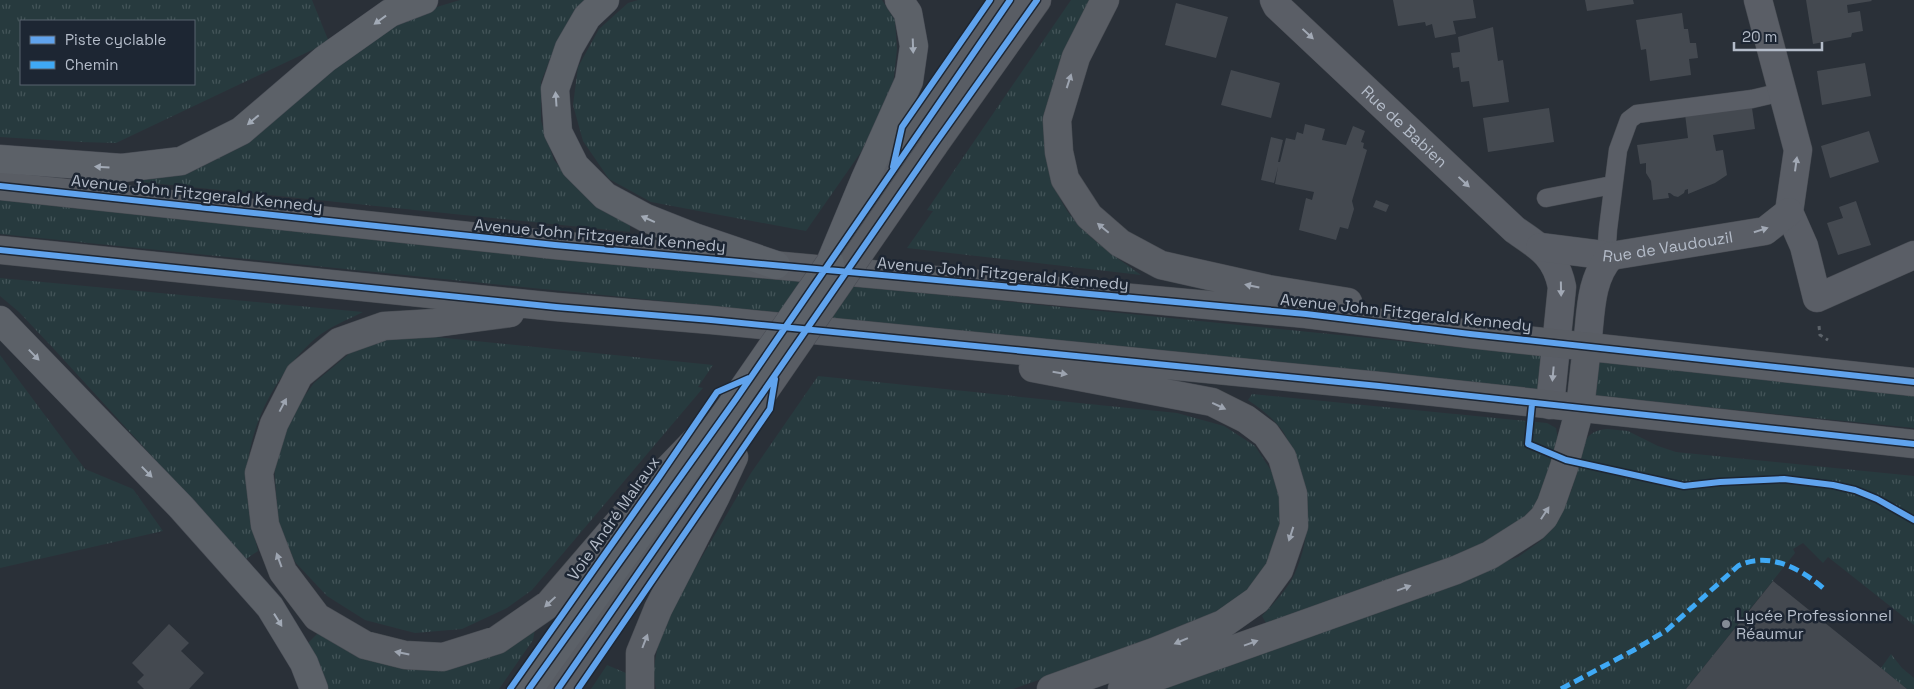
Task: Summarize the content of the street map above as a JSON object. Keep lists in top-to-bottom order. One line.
{"streets":{"main road":["Avenue John Fitzgerald Kennedy","Voie André Malraux"],"street":["Rue de Babien","Rue de Vaudouzil"]},"crossings":[["Rue de Babien","Rue de Vaudouzil"]],"one_way":["Rue de Babien","Rue de Vaudouzil"],"places":["Lycée Professionnel Réaumur"],"legend":["Piste cyclable","Chemin"],"scale_bar":"20 m"}
